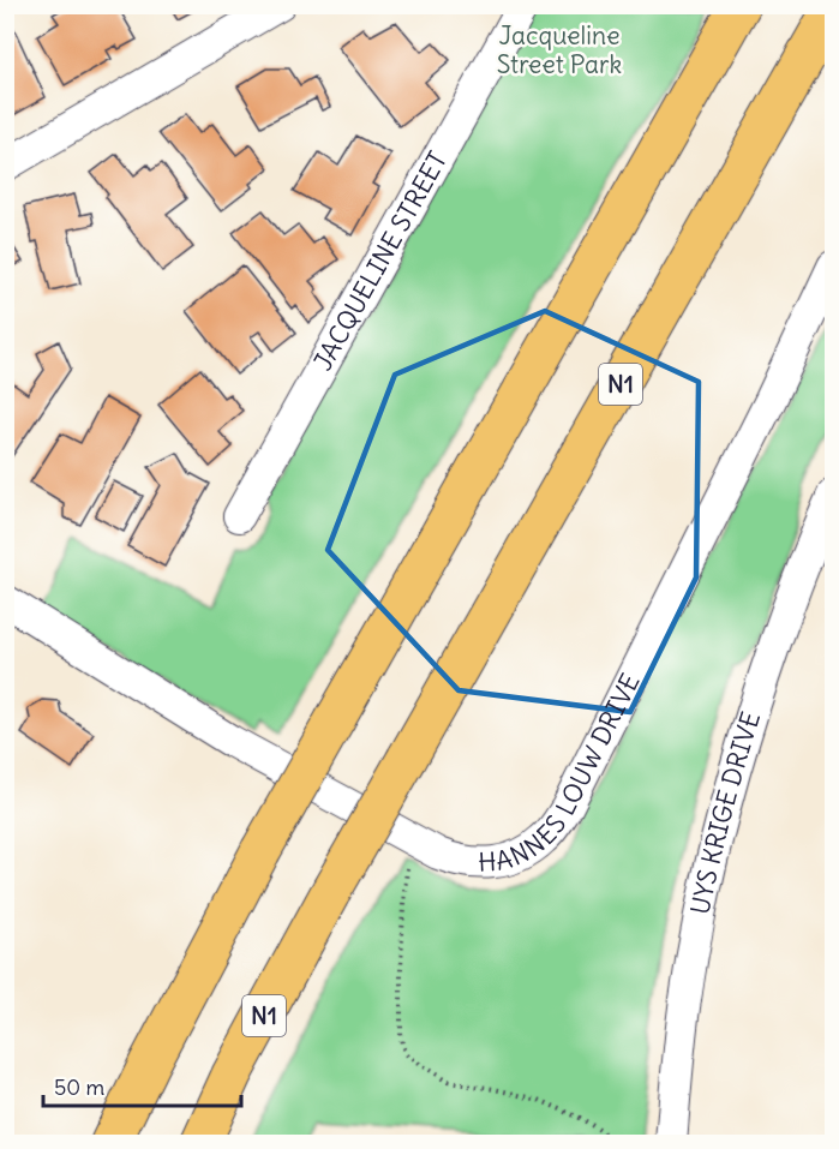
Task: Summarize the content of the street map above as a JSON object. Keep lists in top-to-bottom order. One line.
{"streets":{"highway":["N1"],"street":["JACQUELINE STREET","HANNES LOUW DRIVE","UYS KRIGE DRIVE"]},"parks":["Jacqueline Street Park"],"scale_bar":"50 m"}
